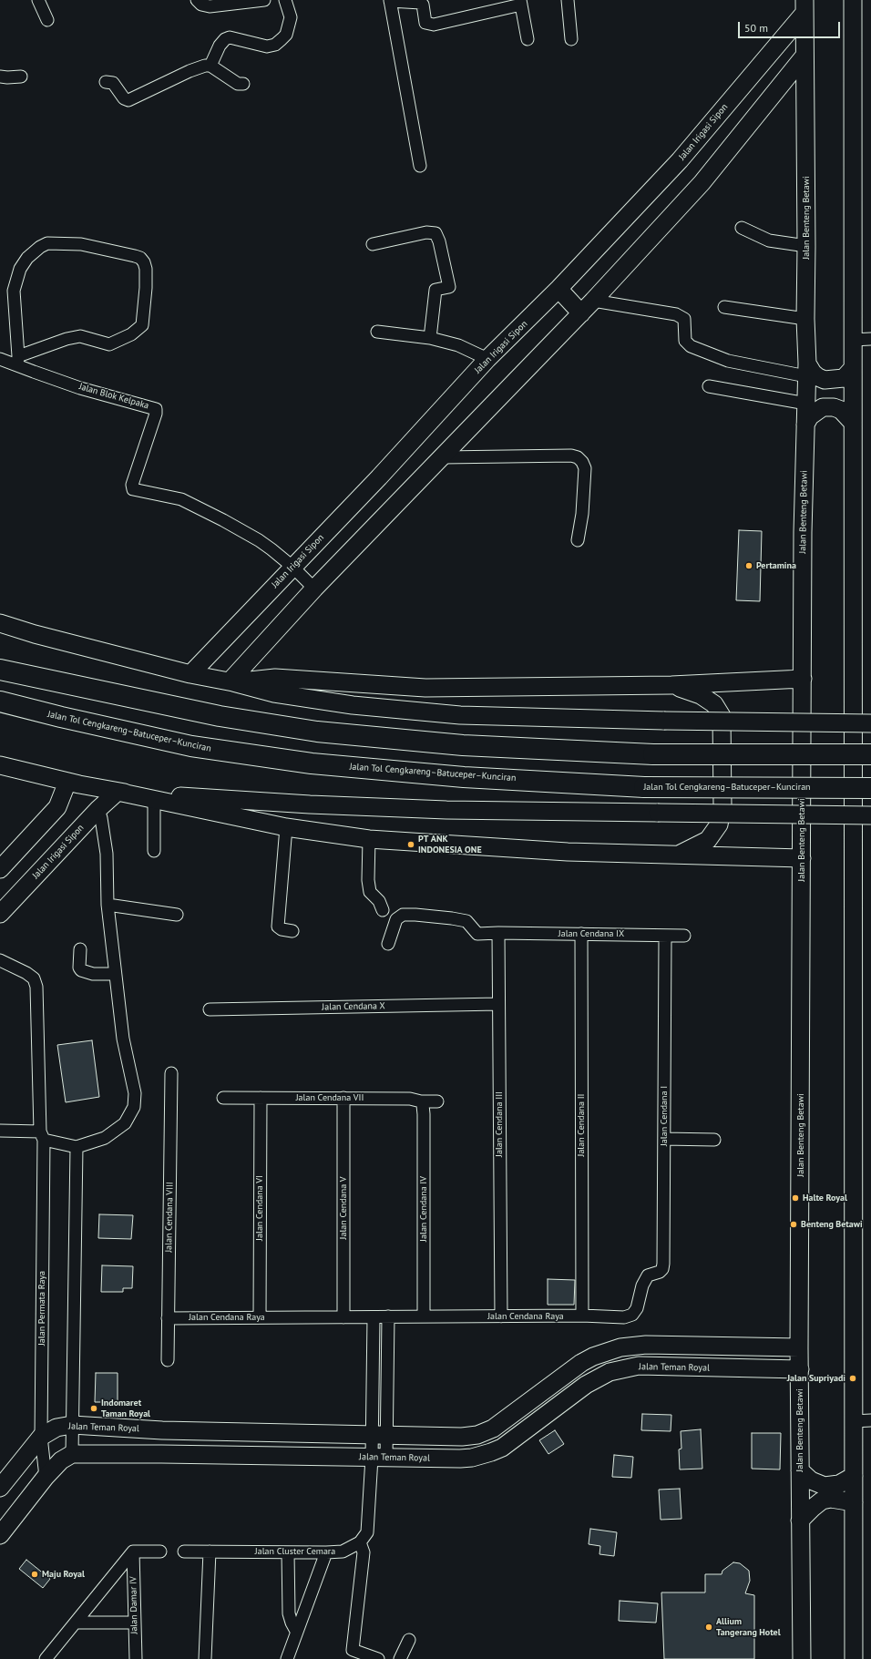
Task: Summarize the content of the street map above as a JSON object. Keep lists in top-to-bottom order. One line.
{"streets":{"highway":["Jalan Tol Cengkareng–Batuceper–Kunciran"],"street":["Jalan Irigasi Sipon","Jalan Benteng Betawi","Jalan Blok Kelpaka","Jalan Cendana IX","Jalan Cendana X","Jalan Cendana VII","Jalan Cendana I","Jalan Cendana III","Jalan Cendana II","Jalan Cendana VI","Jalan Cendana V","Jalan Cendana IV","Jalan Cendana VIII","Jalan Permata Raya","Jalan Cendana Raya","Jalan Teman Royal","Jalan Cluster Cemara","Jalan Damar IV"]},"crossings":[["Jalan Irigasi Sipon","Jalan Benteng Betawi"],["Jalan Irigasi Sipon","Jalan Blok Kelpaka"],["Jalan Benteng Betawi","Jalan Teman Royal"],["Jalan Cendana IX","Jalan Cendana I"],["Jalan Cendana IX","Jalan Cendana III"],["Jalan Cendana IX","Jalan Cendana II"],["Jalan Cendana X","Jalan Cendana III"],["Jalan Cendana VII","Jalan Cendana VI"],["Jalan Cendana VII","Jalan Cendana V"],["Jalan Cendana VII","Jalan Cendana IV"],["Jalan Cendana I","Jalan Cendana Raya"],["Jalan Cendana III","Jalan Cendana Raya"],["Jalan Cendana II","Jalan Cendana Raya"],["Jalan Cendana VI","Jalan Cendana Raya"],["Jalan Cendana V","Jalan Cendana Raya"],["Jalan Cendana IV","Jalan Cendana Raya"],["Jalan Cendana VIII","Jalan Cendana Raya"],["Jalan Permata Raya","Jalan Teman Royal"]],"places":["Pertamina","PT ANK INDONESIA ONE","Halte Royal","Benteng Betawi","Jalan Supriyadi","Indomaret Taman Royal","Maju Royal","Allium Tangerang Hotel"],"scale_bar":"50 m"}
